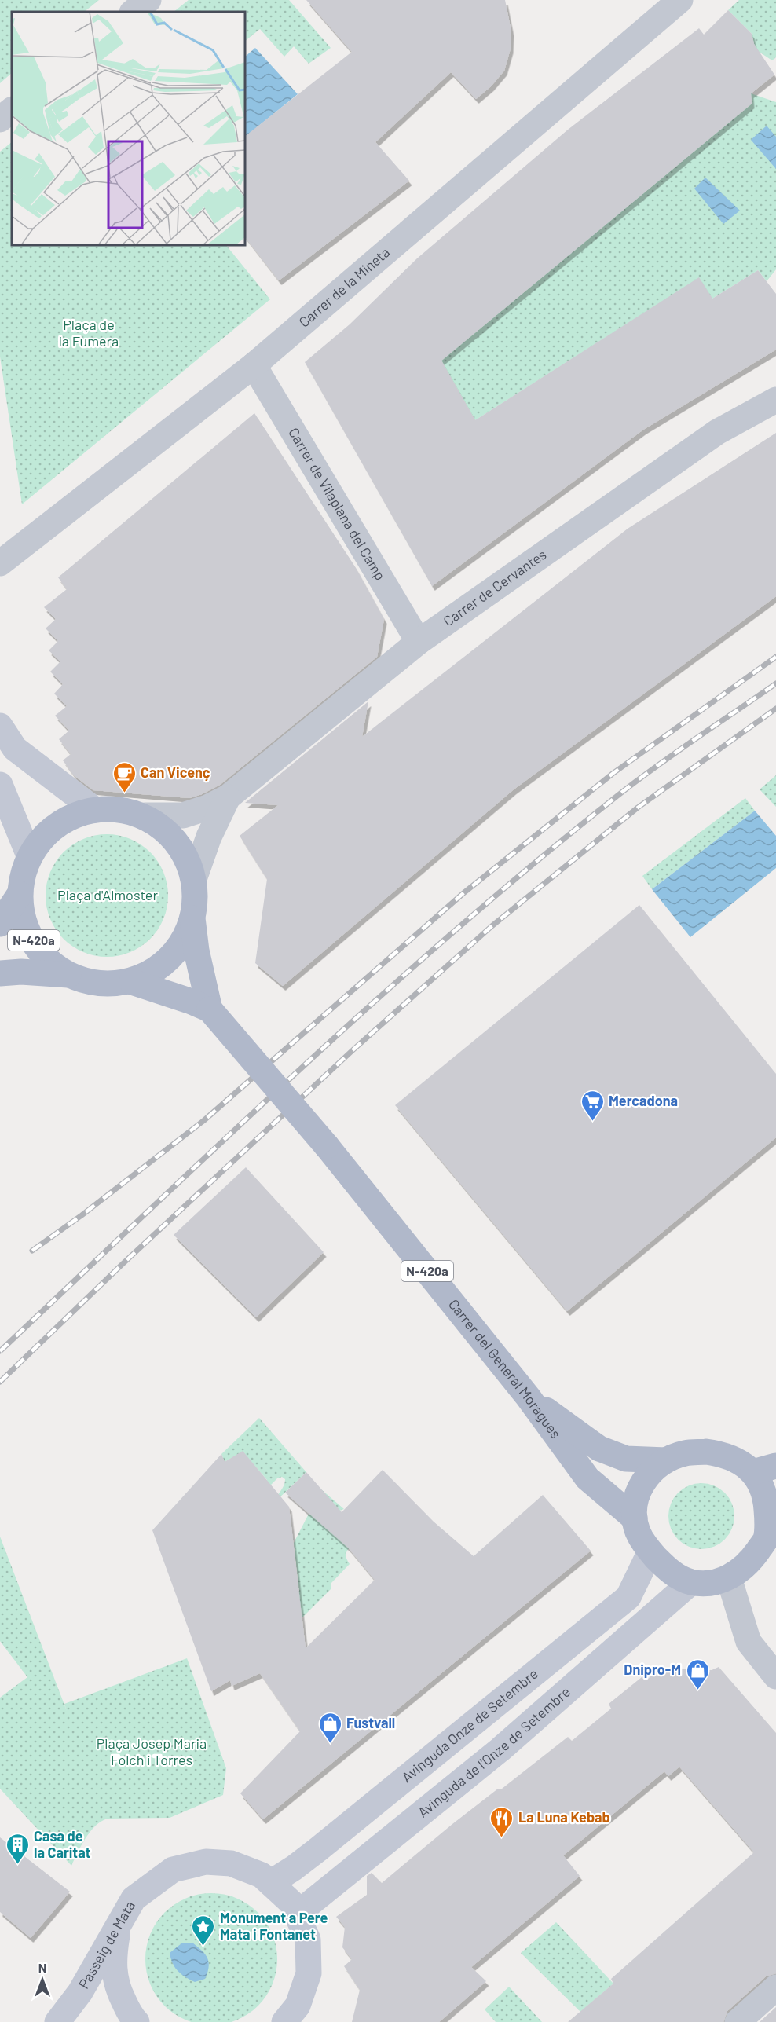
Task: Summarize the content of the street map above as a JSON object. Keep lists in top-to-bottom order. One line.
{"streets":{"main road":["N-420a","Carrer del General Moragues"],"street":["Carrer de la Mineta","Carrer de Vilaplana del Camp","Carrer de Cervantes","Avinguda Onze de Setembre","Avinguda de l'Onze de Setembre","Passeig de Mata"]},"crossings":[["Carrer de la Mineta","Carrer de Vilaplana del Camp"],["Carrer de Vilaplana del Camp","Carrer de Cervantes"],["Carrer de Cervantes","N-420a"],["N-420a","Carrer del General Moragues"],["N-420a","Avinguda Onze de Setembre"],["N-420a","Avinguda de l'Onze de Setembre"],["Carrer del General Moragues","Avinguda Onze de Setembre"],["Carrer del General Moragues","Avinguda de l'Onze de Setembre"],["Avinguda Onze de Setembre","Avinguda de l'Onze de Setembre"],["Avinguda Onze de Setembre","Passeig de Mata"],["Avinguda de l'Onze de Setembre","Passeig de Mata"]],"parks":["Plaça de la Fumera","Plaça d'Almoster","Plaça Josep Maria Folch i Torres"],"places":{"cafe":["Can Vicenç"],"supermarket":["Mercadona"],"shop":["Dnipro-M","Fustvall"],"restaurant":["La Luna Kebab"],"building":["Casa de la Caritat"],"place":["Monument a Pere Mata i Fontanet"]},"north":"top"}
